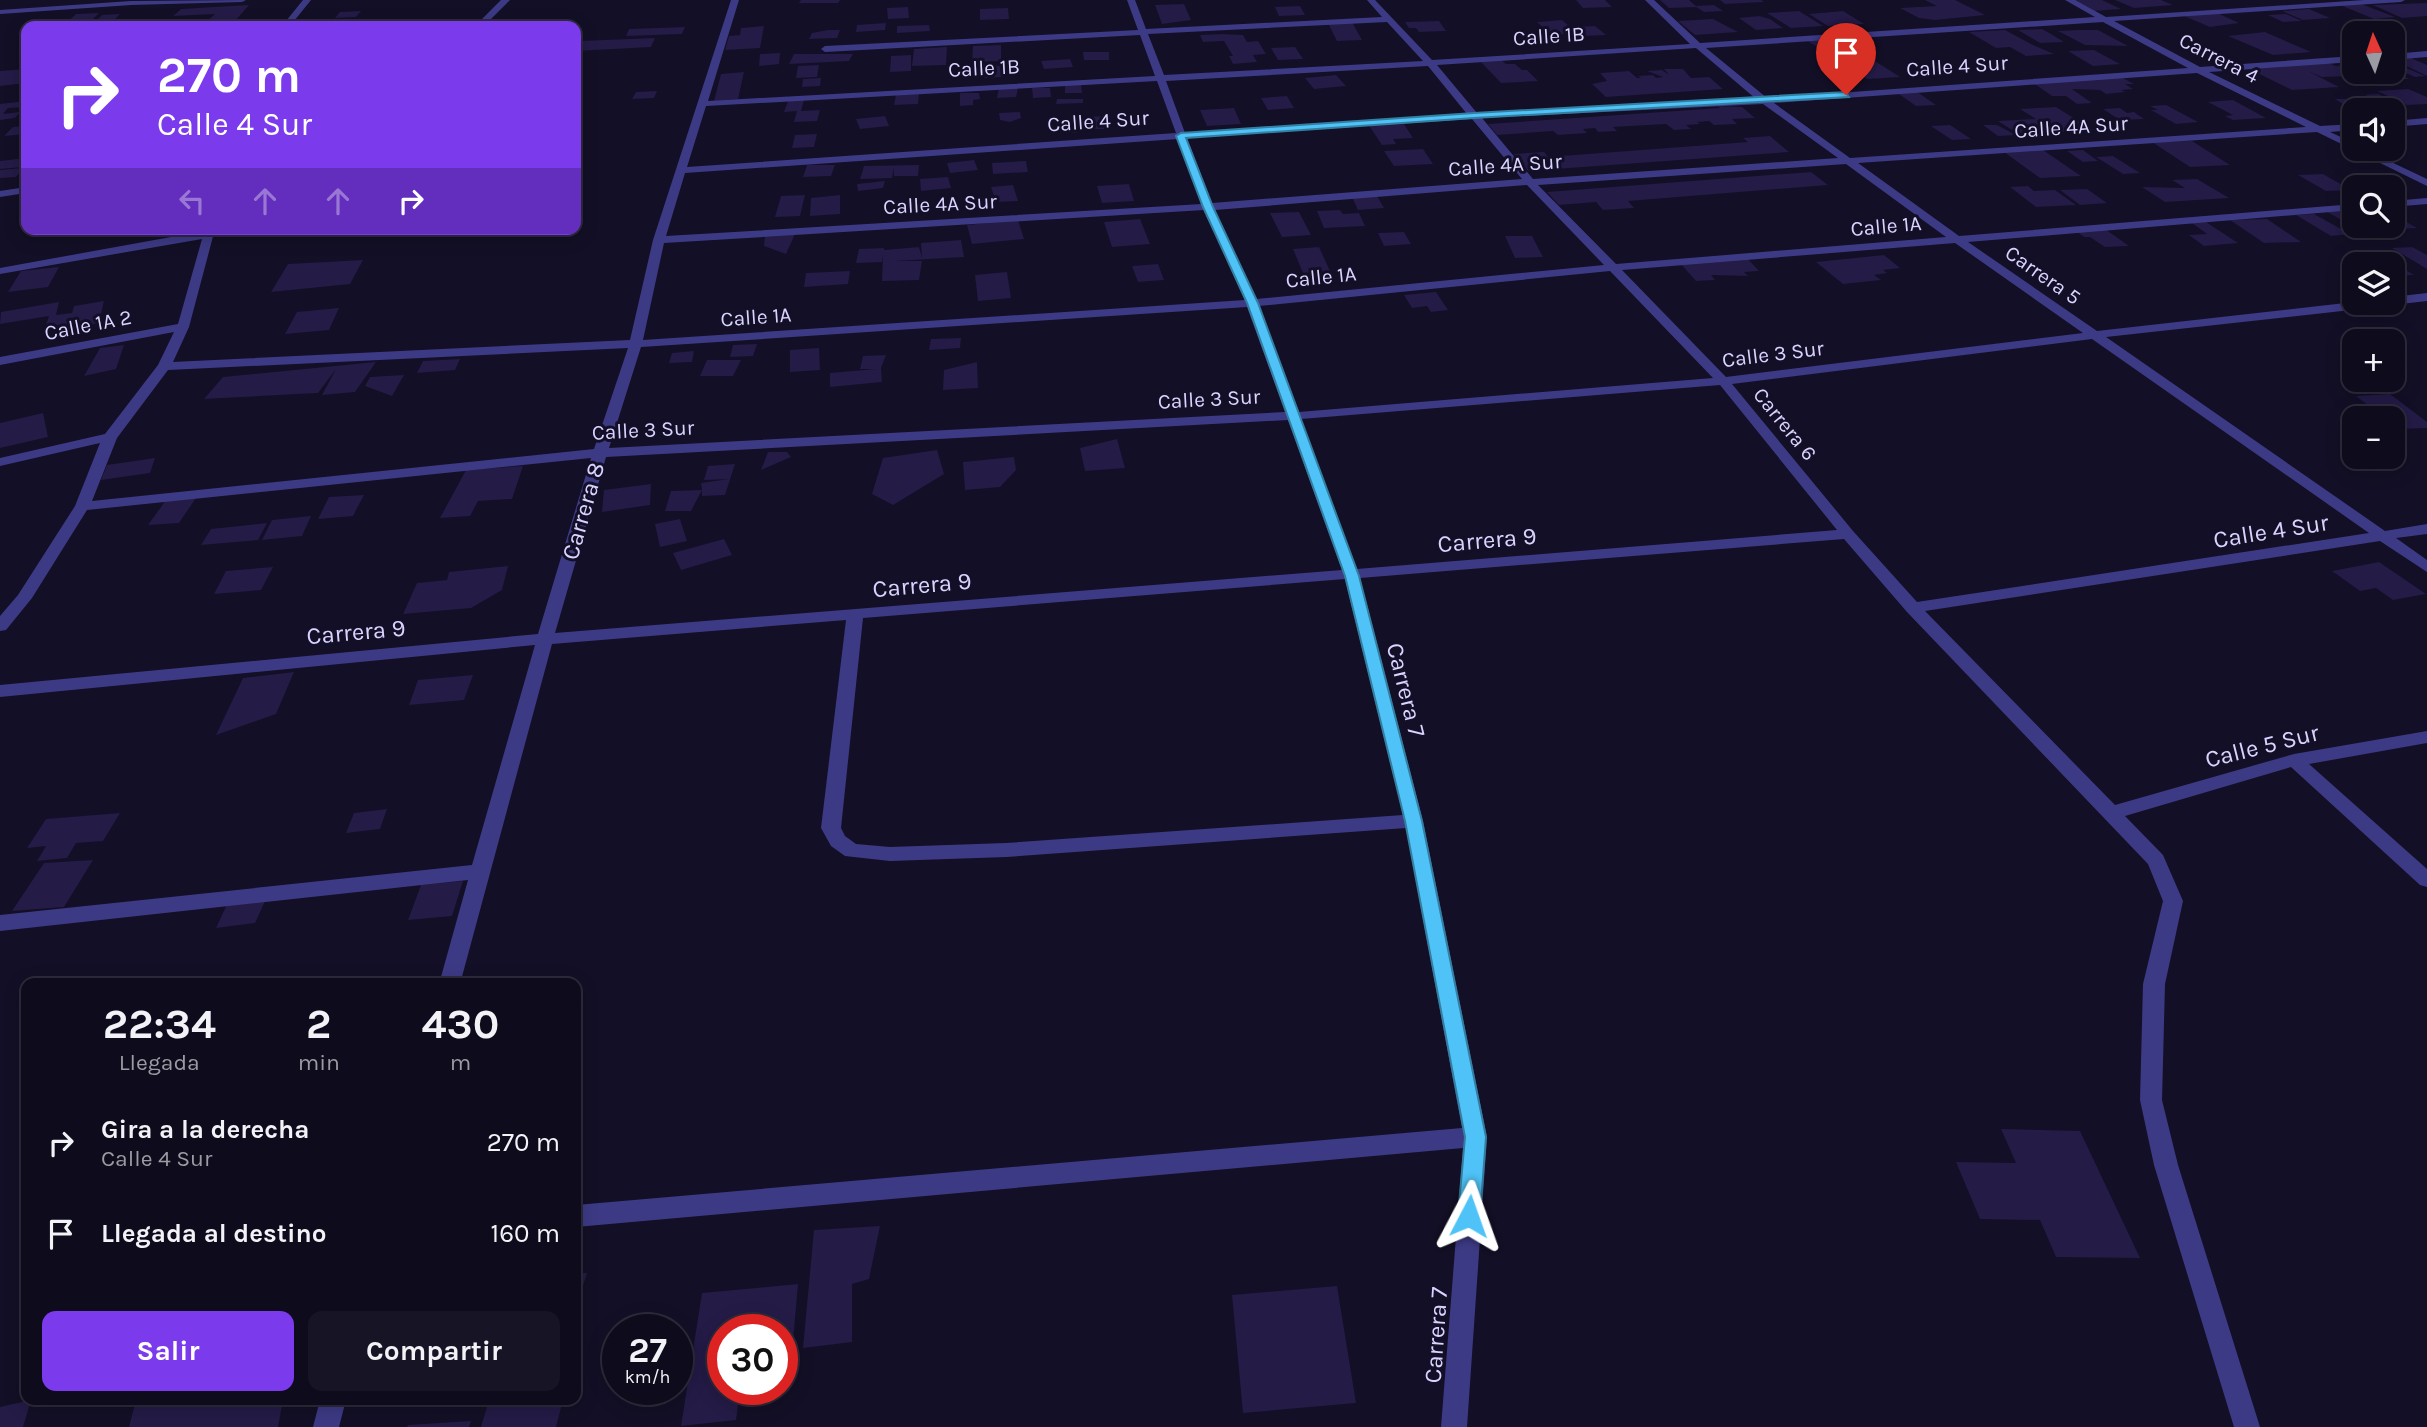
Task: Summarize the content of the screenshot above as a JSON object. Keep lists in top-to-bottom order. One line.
{"streets":{"street":["Calle 1B","Carrera 4","Calle 4 Sur","Calle 4A Sur","Calle 1A","Carrera 5","Calle 1A 2","Calle 3 Sur","Carrera 6","Carrera 8","Carrera 9","Carrera 7","Calle 5 Sur"]},"crossings":[["Calle 1B","Carrera 4"],["Calle 1B","Carrera 5"],["Calle 1B","Carrera 6"],["Calle 1B","Carrera 8"],["Calle 1B","Carrera 7"],["Carrera 4","Calle 4 Sur"],["Carrera 4","Calle 4A Sur"],["Calle 4 Sur","Carrera 5"],["Calle 4 Sur","Carrera 6"],["Calle 4 Sur","Carrera 8"],["Calle 4 Sur","Carrera 7"],["Calle 4A Sur","Carrera 5"],["Calle 4A Sur","Carrera 6"],["Calle 4A Sur","Carrera 8"],["Calle 4A Sur","Carrera 7"],["Calle 1A","Carrera 5"],["Calle 1A","Carrera 6"],["Calle 1A","Carrera 8"],["Calle 1A","Carrera 7"],["Carrera 5","Calle 3 Sur"],["Calle 3 Sur","Carrera 6"],["Calle 3 Sur","Carrera 8"],["Calle 3 Sur","Carrera 7"],["Carrera 6","Carrera 9"],["Carrera 6","Calle 5 Sur"],["Carrera 8","Carrera 9"],["Carrera 9","Carrera 7"]],"north":"top","page":{"map_buttons":["+","−"],"turn":["270 m","Calle 4 Sur"],"eta":["22:34","Llegada","2","min","430","m"],"list":[{"name":"Gira a la derecha","note":"Calle 4 Sur","value":"270 m"},{"name":"Llegada al destino","value":"160 m"}],"buttons":["Salir","Compartir"],"speed":"27 km/h","limit":"30"}}
